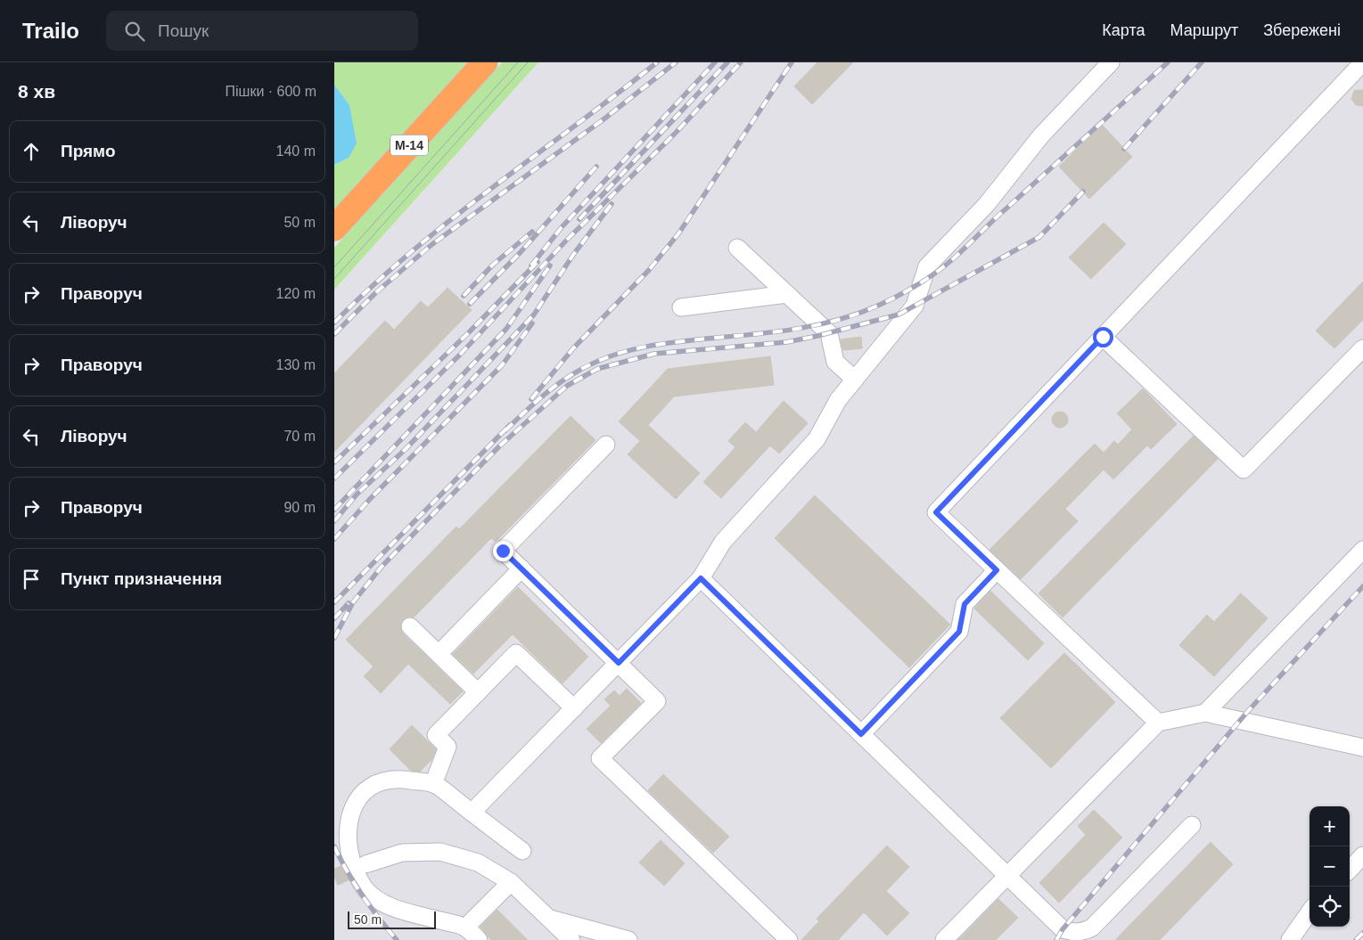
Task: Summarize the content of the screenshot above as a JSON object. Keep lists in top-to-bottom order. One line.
{"streets":{"highway":["М-14"]},"scale_bar":"50 m","page":{"header":"Trailo","search":"Пошук","nav":["Карта","Маршрут","Збережені"],"heading":["8 хв","Пішки · 600 m"],"list":[["Прямо","140 m"],["Ліворуч","50 m"],["Праворуч","120 m"],["Праворуч","130 m"],["Ліворуч","70 m"],["Праворуч","90 m"],"Пункт призначення"],"map_buttons":["+","−"],"scale":"50 m"}}
